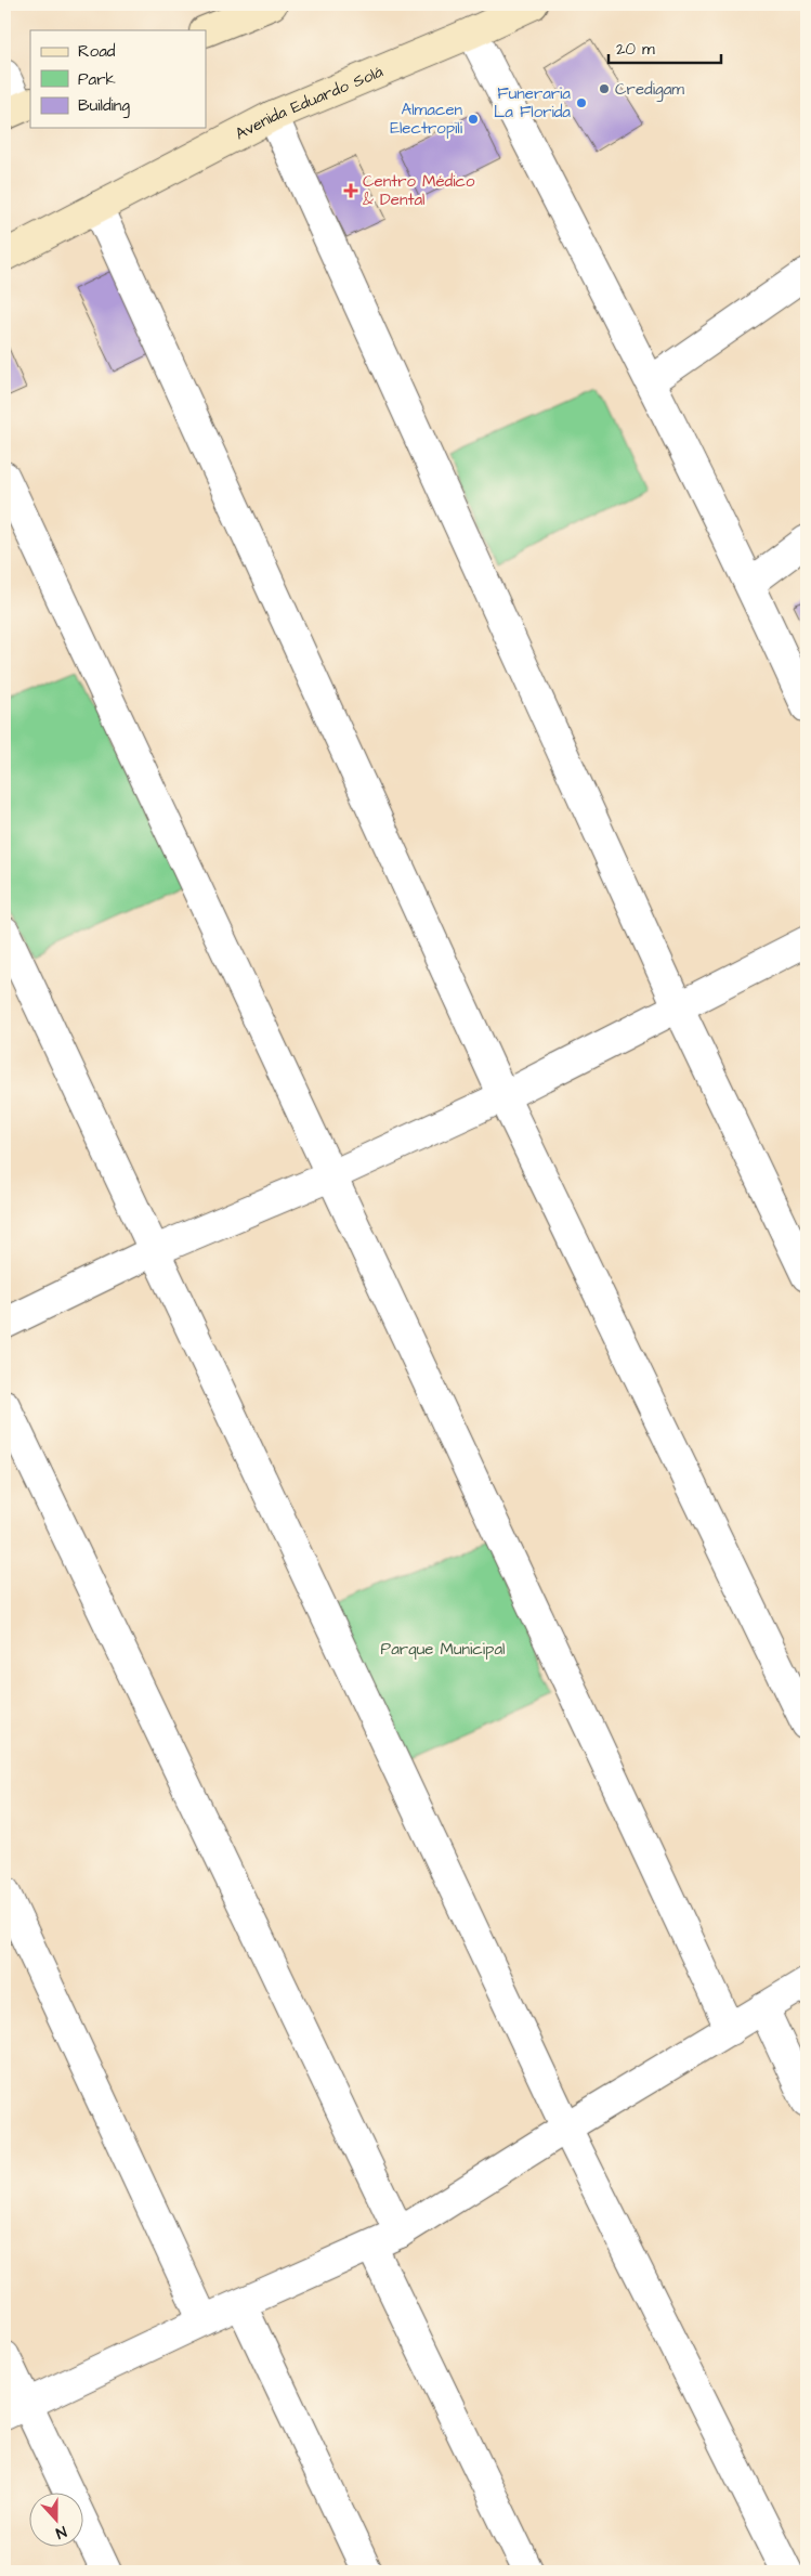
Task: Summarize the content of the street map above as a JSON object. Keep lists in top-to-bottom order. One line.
{"streets":{"main road":["Avenida Eduardo Solá"]},"parks":["Parque Municipal"],"places":{"other":["Credigam","Funeraria La Florida","Almacen Electropili"],"health":["Centro Médico & Dental"]},"legend":["Road","Park","Building"],"scale_bar":"20 m","north":"bottom"}
